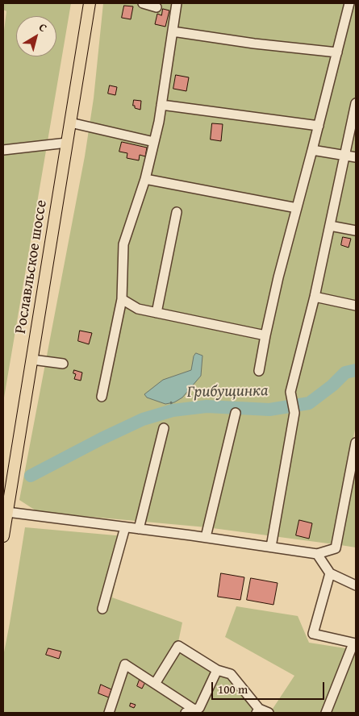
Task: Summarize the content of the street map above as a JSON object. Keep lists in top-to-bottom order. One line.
{"streets":{"main road":["Рославльское шоссе"]},"water":["Грибущинка"],"scale_bar":"100 m","north":"top right"}
